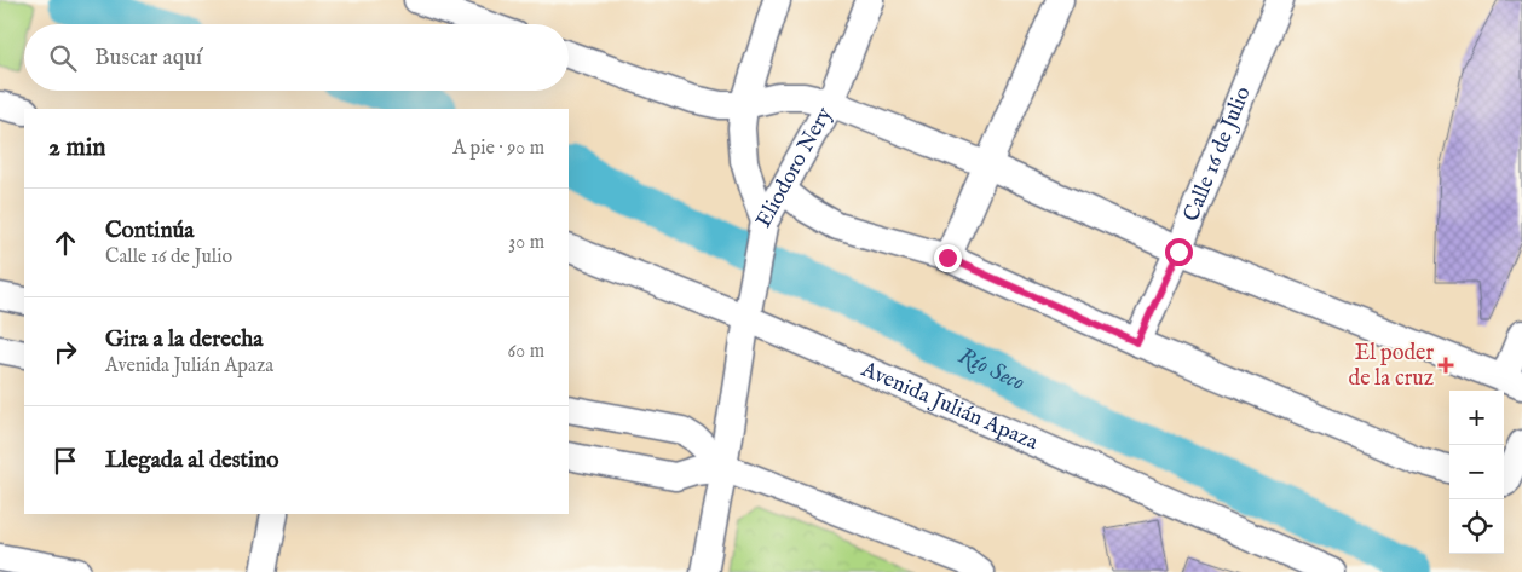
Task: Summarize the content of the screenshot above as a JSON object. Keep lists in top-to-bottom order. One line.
{"streets":{"street":["Eliodoro Nery","Calle 16 de Julio","Avenida Julián Apaza"]},"water":["Río Seco"],"places":{"health":["El poder de la cruz"]},"page":{"search":"Buscar aquí","heading":["2 min","A pie · 90 m"],"list":[["Continúa","Calle 16 de Julio","30 m"],["Gira a la derecha","Avenida Julián Apaza","60 m"],"Llegada al destino"],"map_buttons":["+","−"]}}
